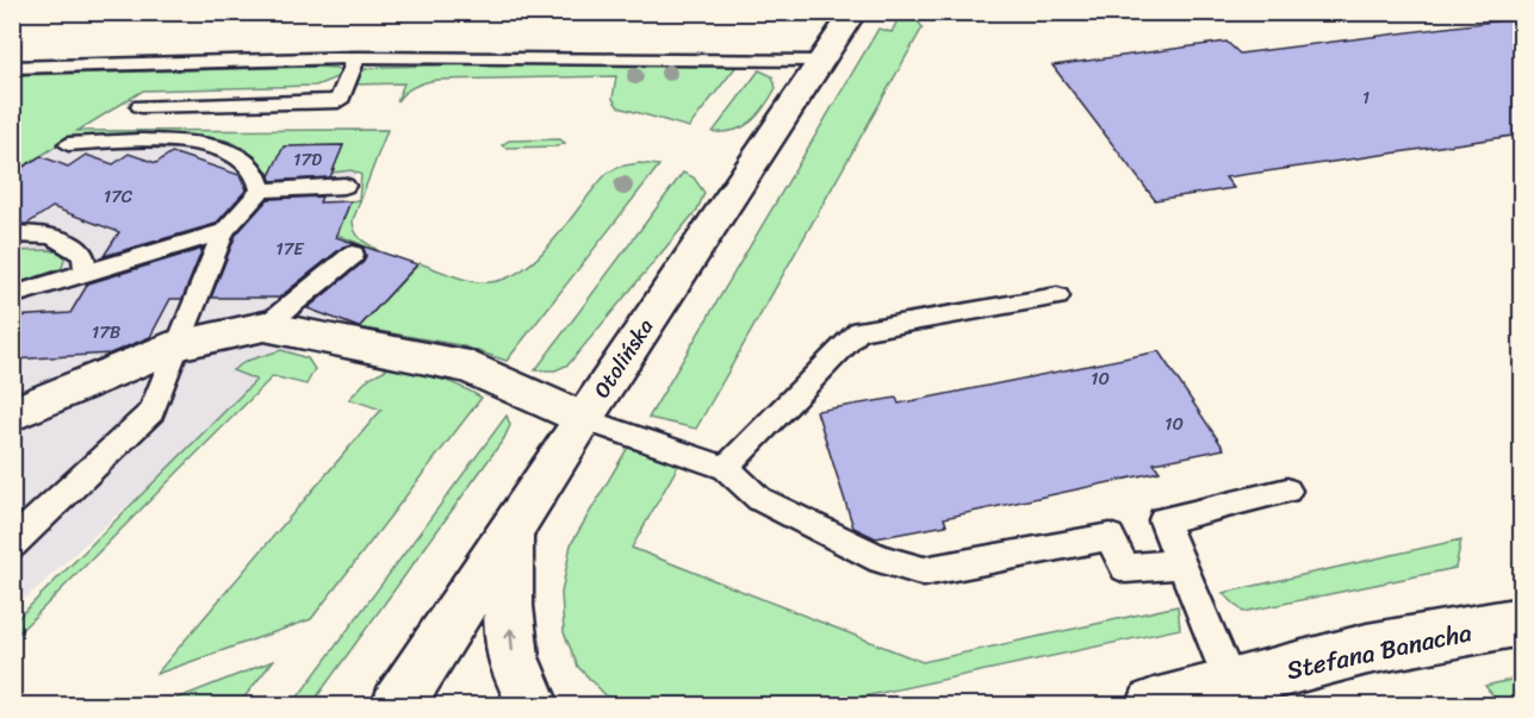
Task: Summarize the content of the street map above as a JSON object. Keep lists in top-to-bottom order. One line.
{"streets":{"main road":["Otolińska","Stefana Banacha"]},"house_numbers":["1","17D","17C","17E","17B","10","10"]}
